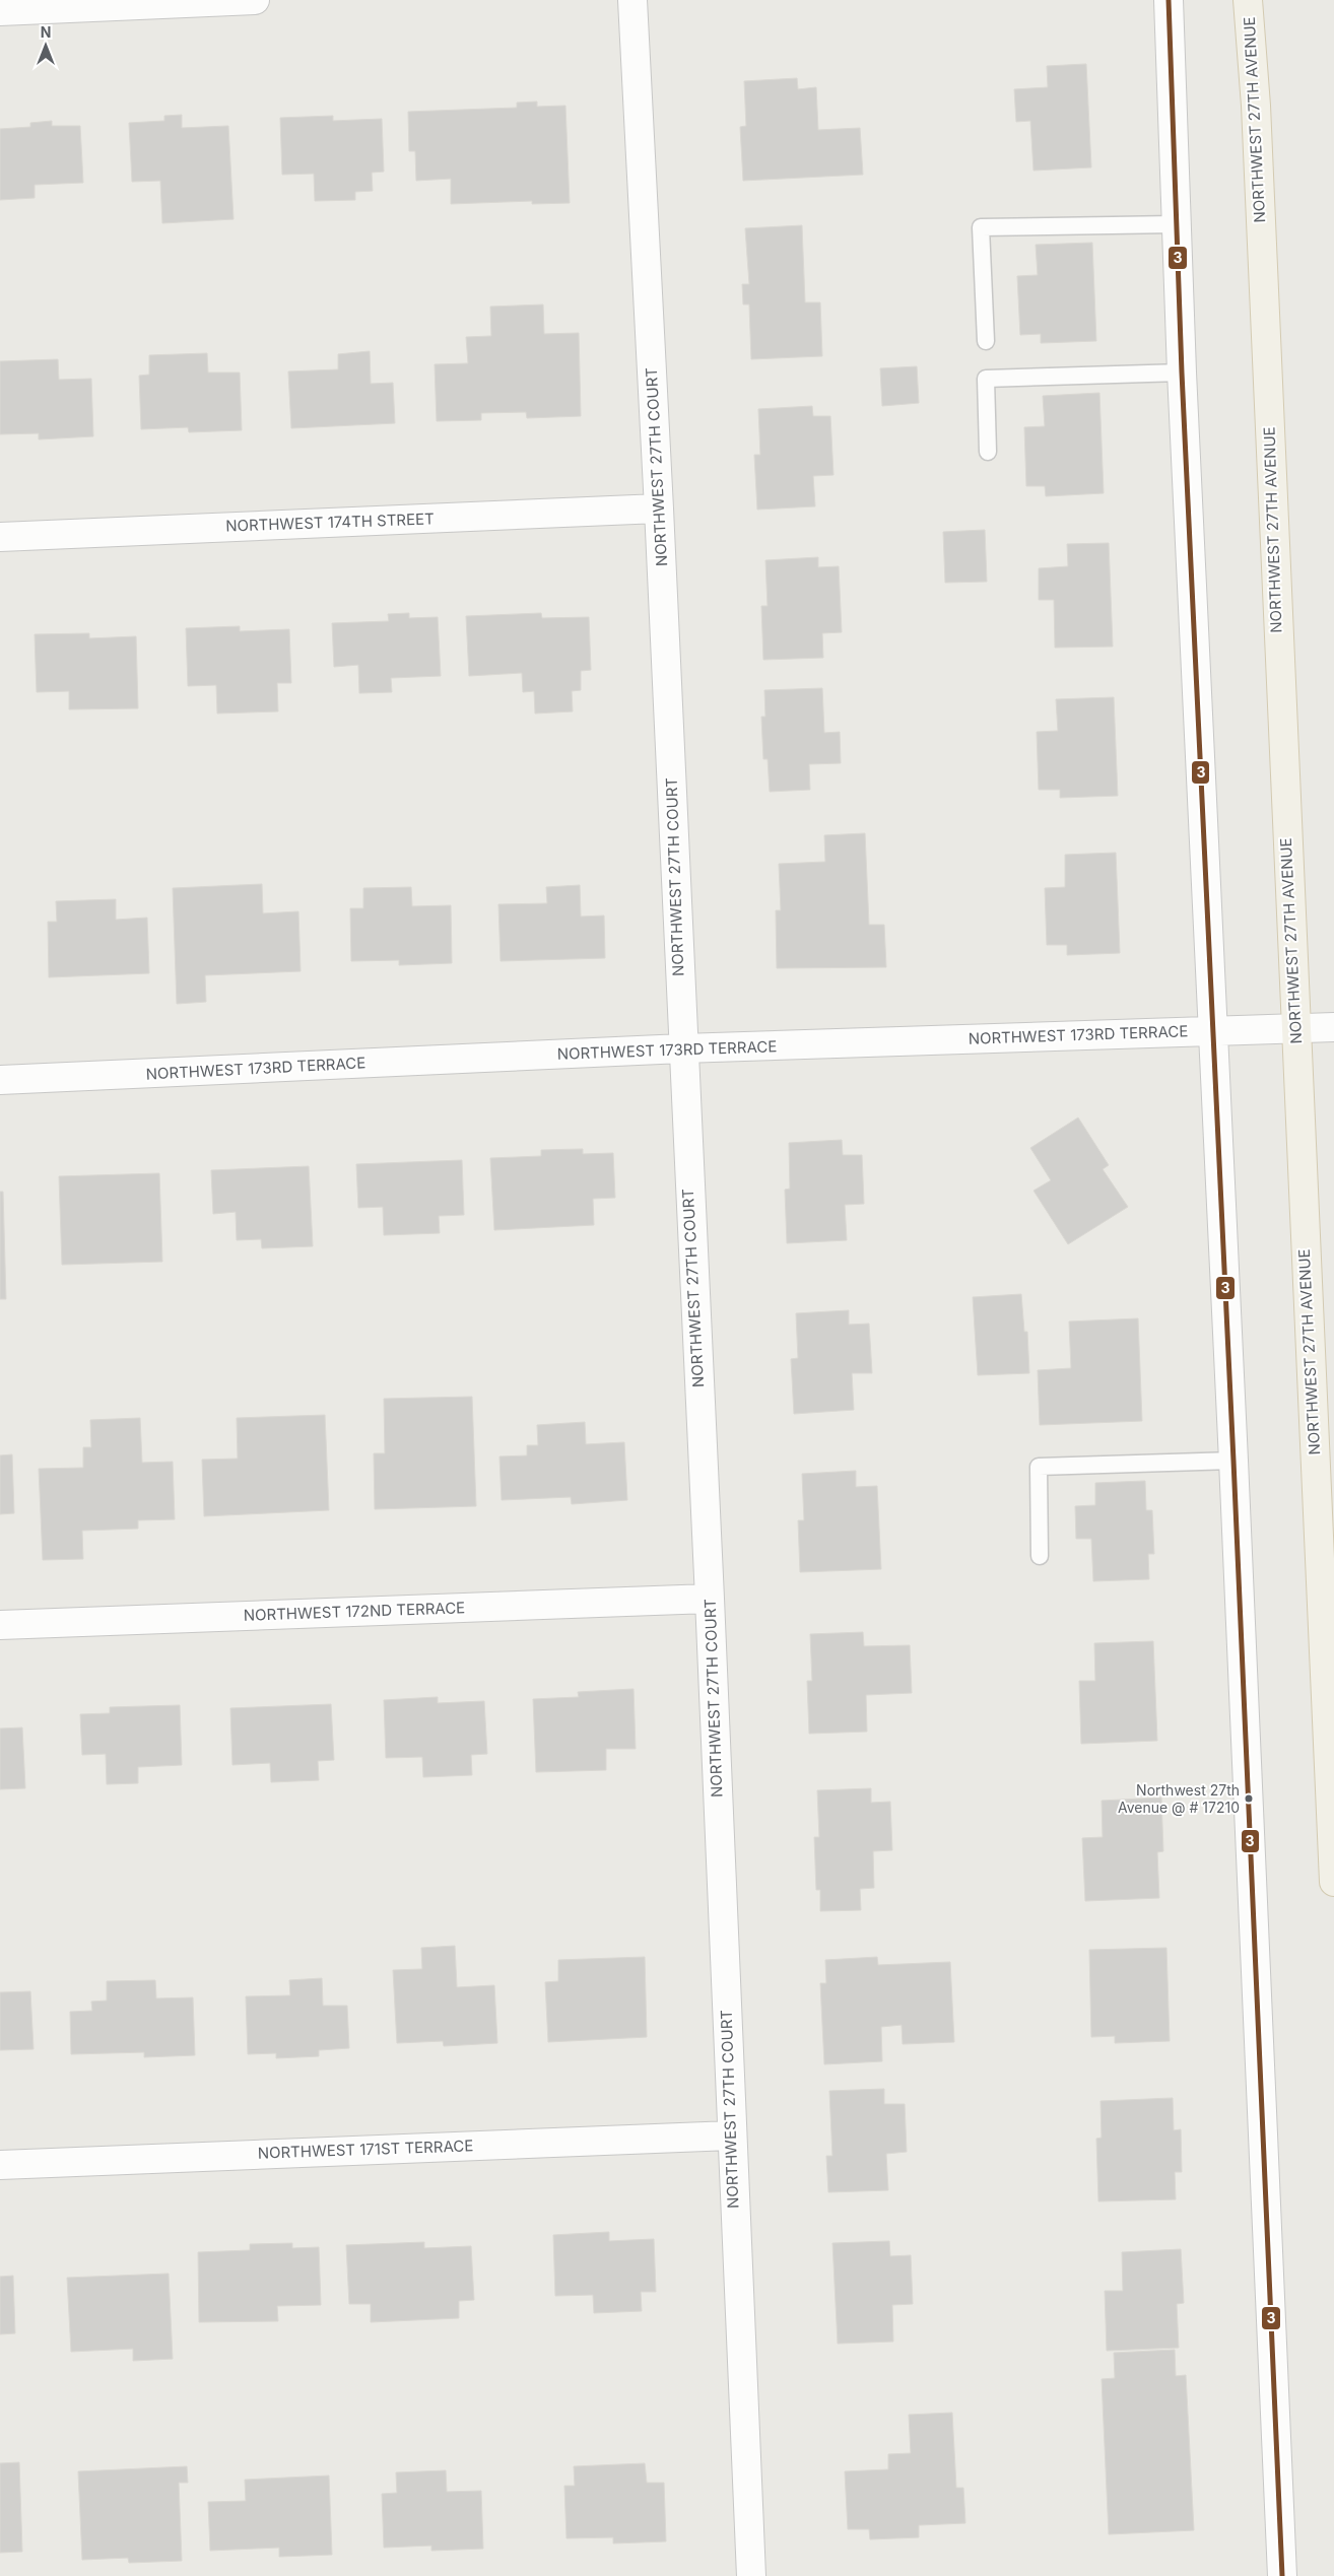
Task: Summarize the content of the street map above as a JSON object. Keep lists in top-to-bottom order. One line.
{"streets":{"main road":["NORTHWEST 27TH AVENUE"],"street":["NORTHWEST 27TH COURT","NORTHWEST 174TH STREET","NORTHWEST 173RD TERRACE","NORTHWEST 172ND TERRACE","NORTHWEST 171ST TERRACE"]},"crossings":[["NORTHWEST 27TH AVENUE","NORTHWEST 173RD TERRACE"],["NORTHWEST 27TH COURT","NORTHWEST 174TH STREET"],["NORTHWEST 27TH COURT","NORTHWEST 173RD TERRACE"],["NORTHWEST 27TH COURT","NORTHWEST 172ND TERRACE"],["NORTHWEST 27TH COURT","NORTHWEST 171ST TERRACE"]],"places":["Northwest 27th Avenue @ # 17210"],"lines":["transit line 3"],"north":"top"}
